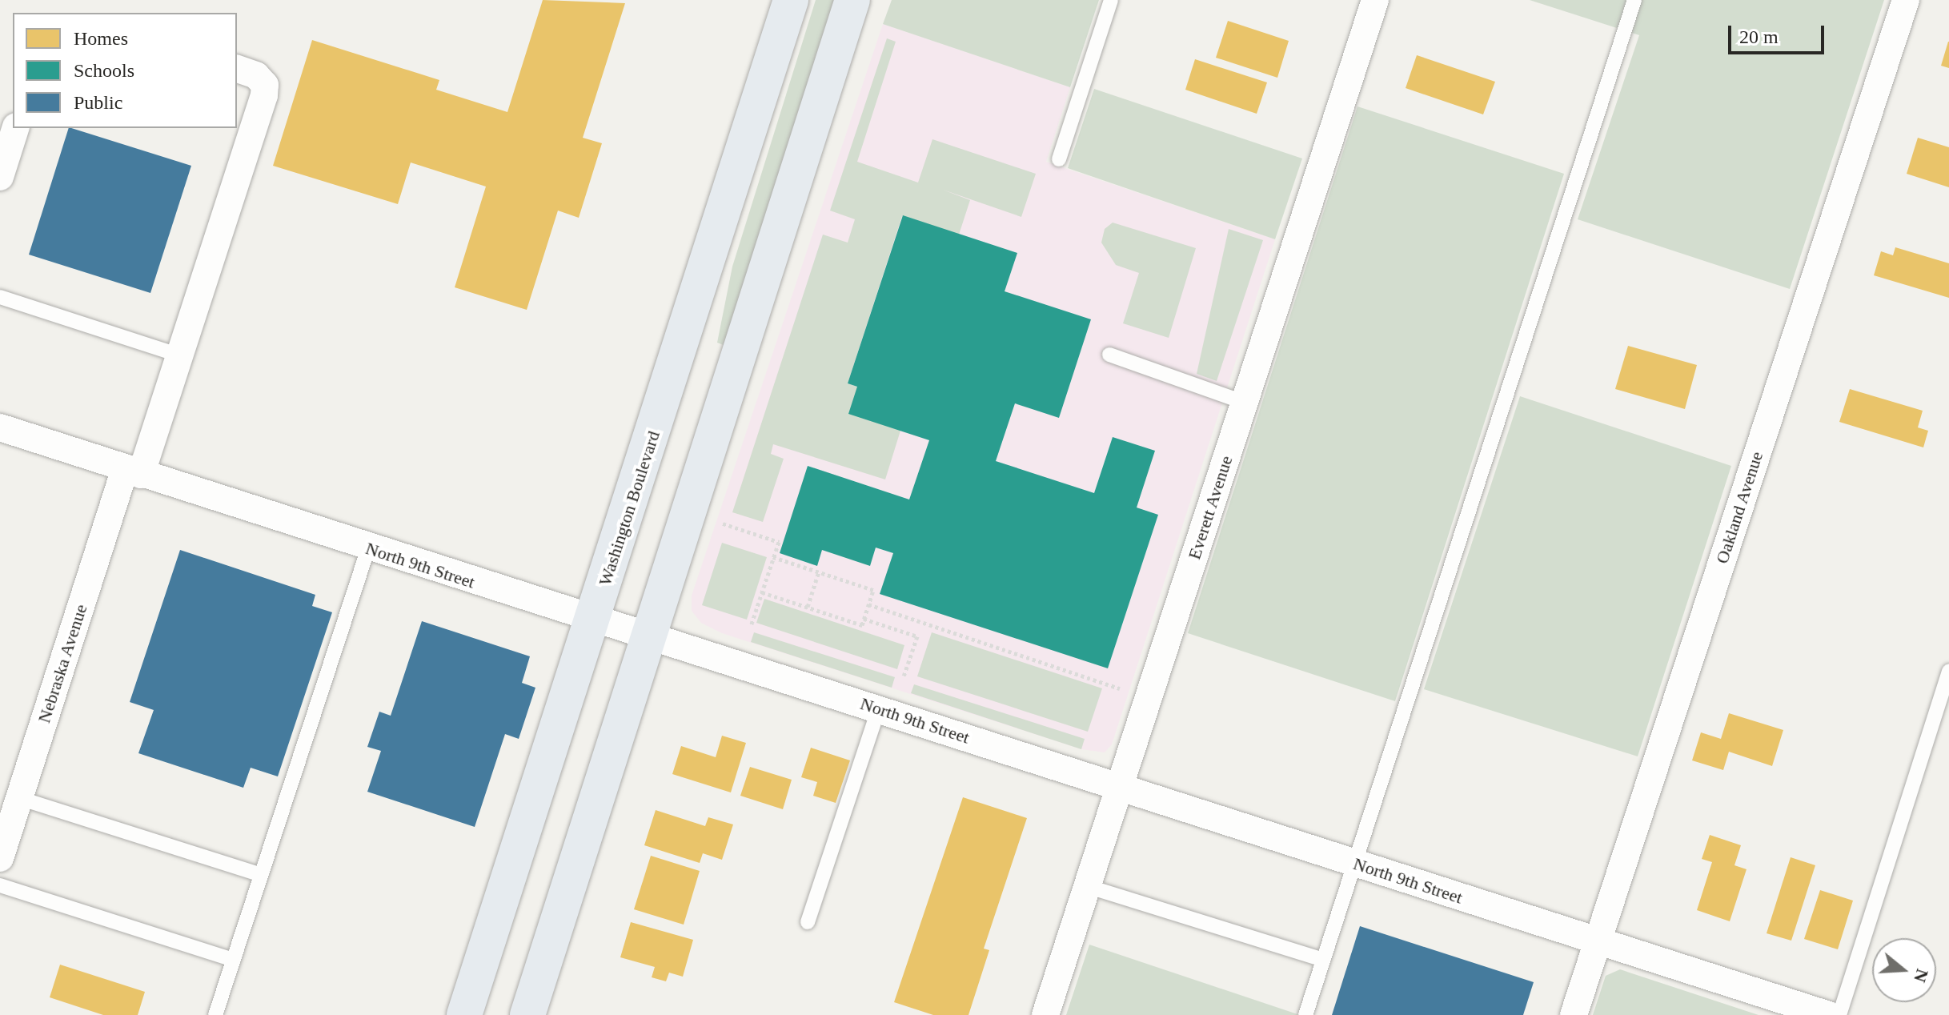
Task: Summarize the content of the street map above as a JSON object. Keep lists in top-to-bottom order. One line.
{"streets":{"main road":["Washington Boulevard"],"street":["Everett Avenue","Oakland Avenue","North 9th Street","Nebraska Avenue"]},"crossings":[["Everett Avenue","North 9th Street"],["Oakland Avenue","North 9th Street"],["Washington Boulevard","North 9th Street"],["North 9th Street","Nebraska Avenue"]],"legend":["Homes","Schools","Public"],"scale_bar":"20 m","north":"right"}
